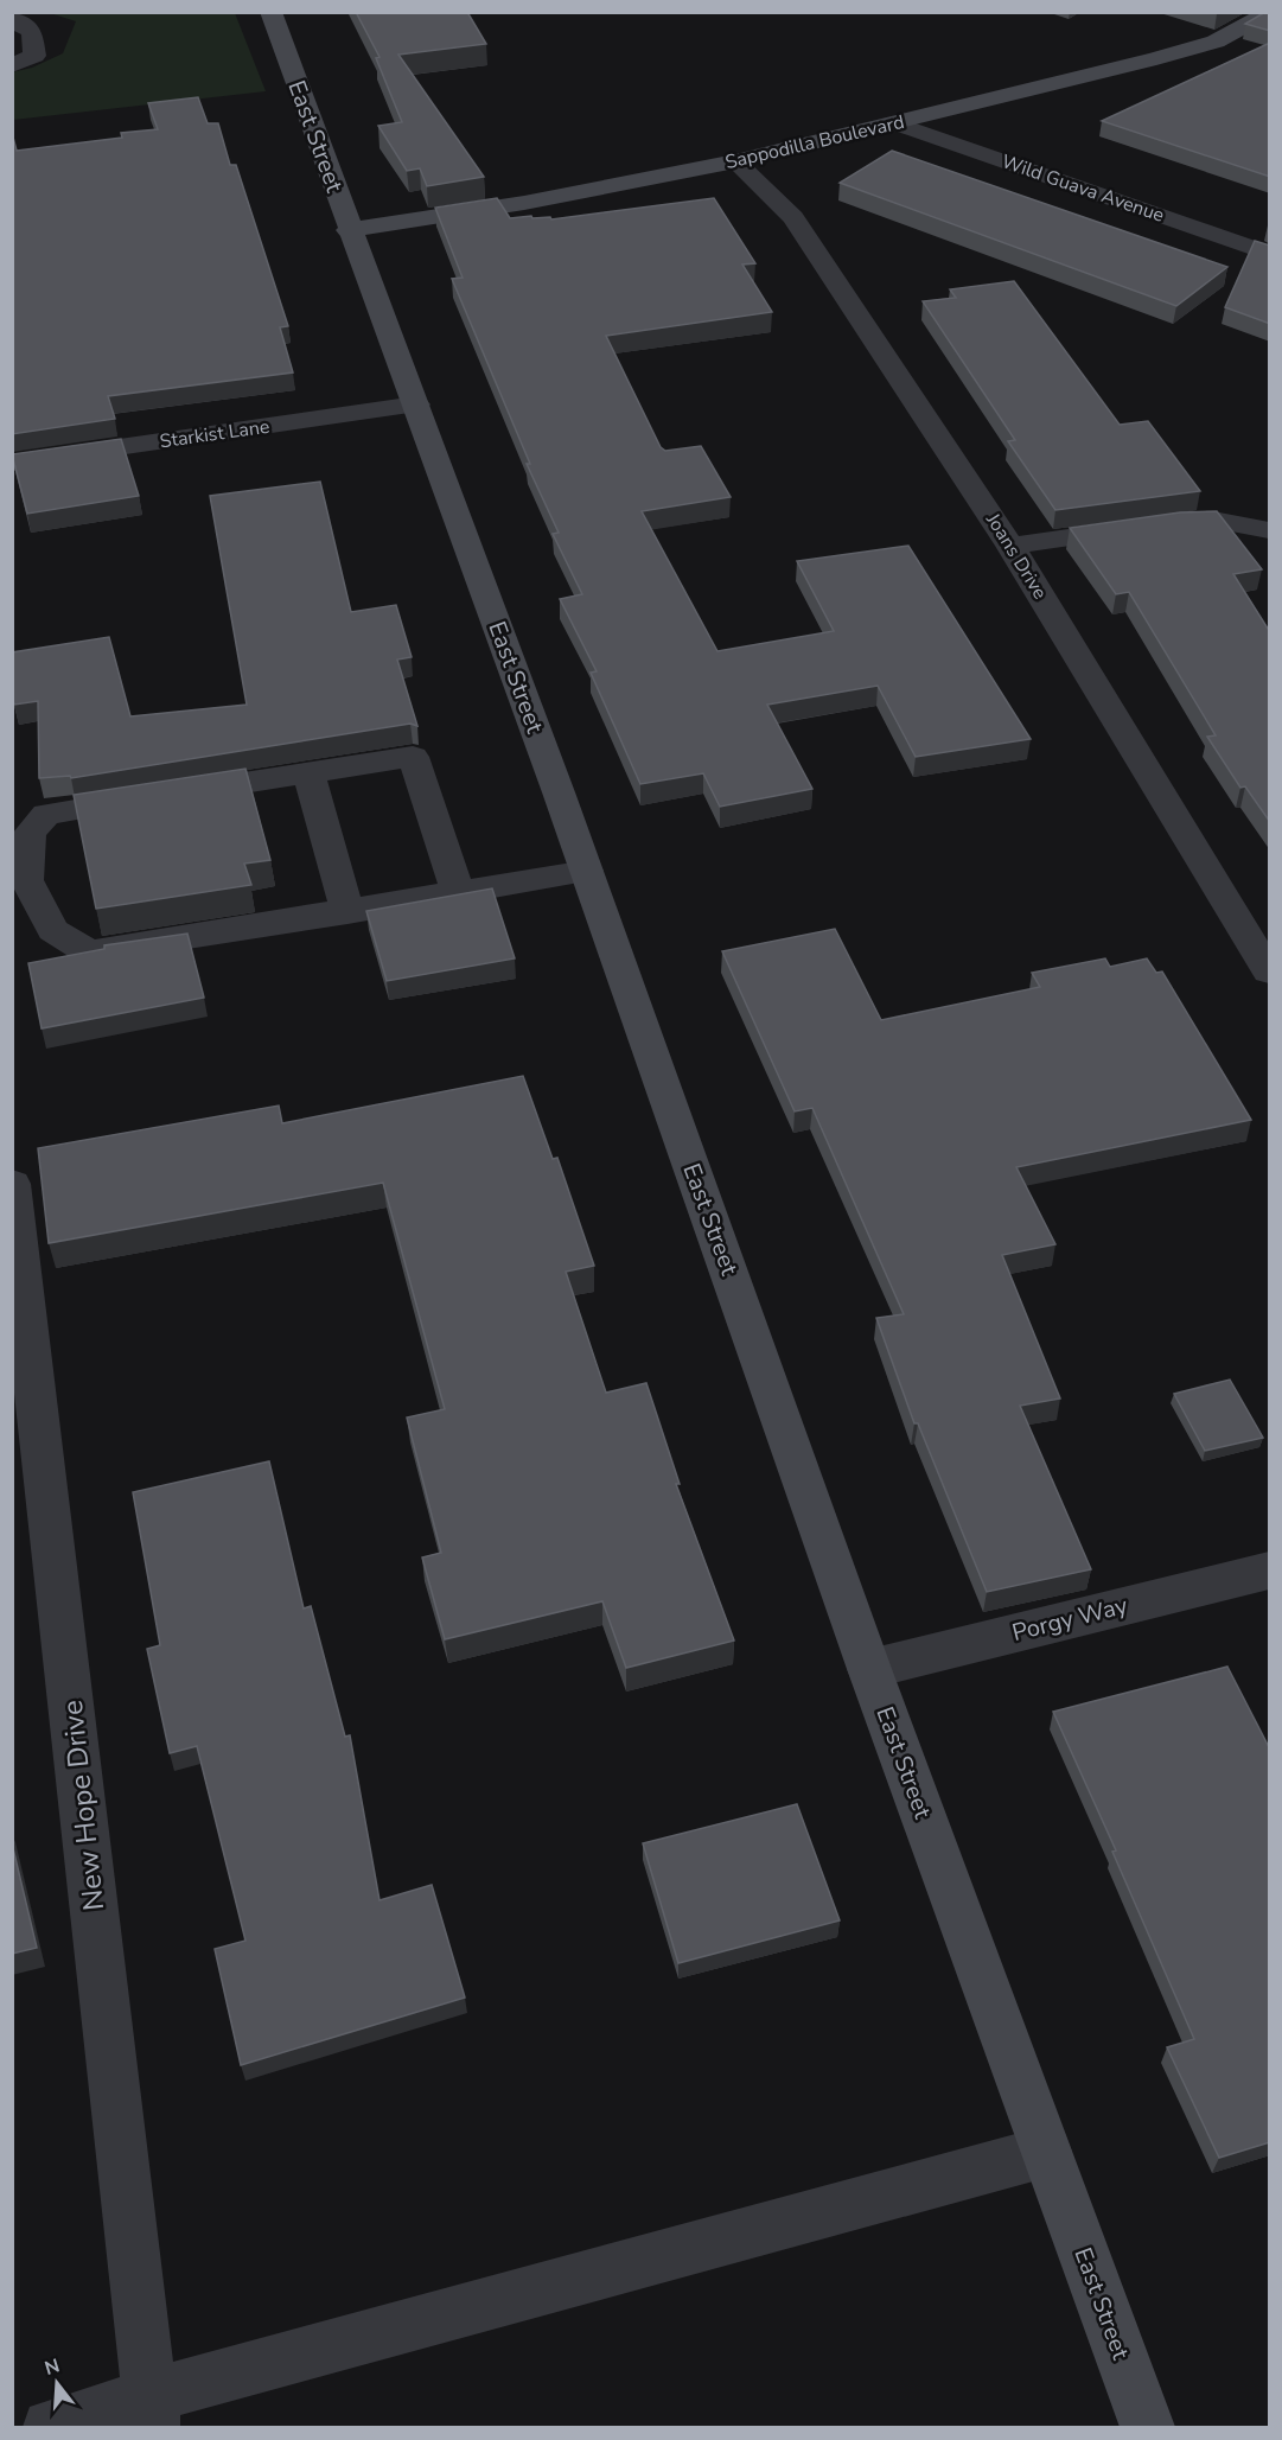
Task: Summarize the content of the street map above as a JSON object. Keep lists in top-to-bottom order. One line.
{"streets":{"main road":["East Street","Sappodilla Boulevard"],"street":["Wild Guava Avenue","Starkist Lane","Joans Drive","Porgy Way","New Hope Drive"]},"crossings":[["East Street","Sappodilla Boulevard"],["East Street","Starkist Lane"],["East Street","Porgy Way"],["Sappodilla Boulevard","Wild Guava Avenue"],["Sappodilla Boulevard","Joans Drive"]],"north":"top"}
